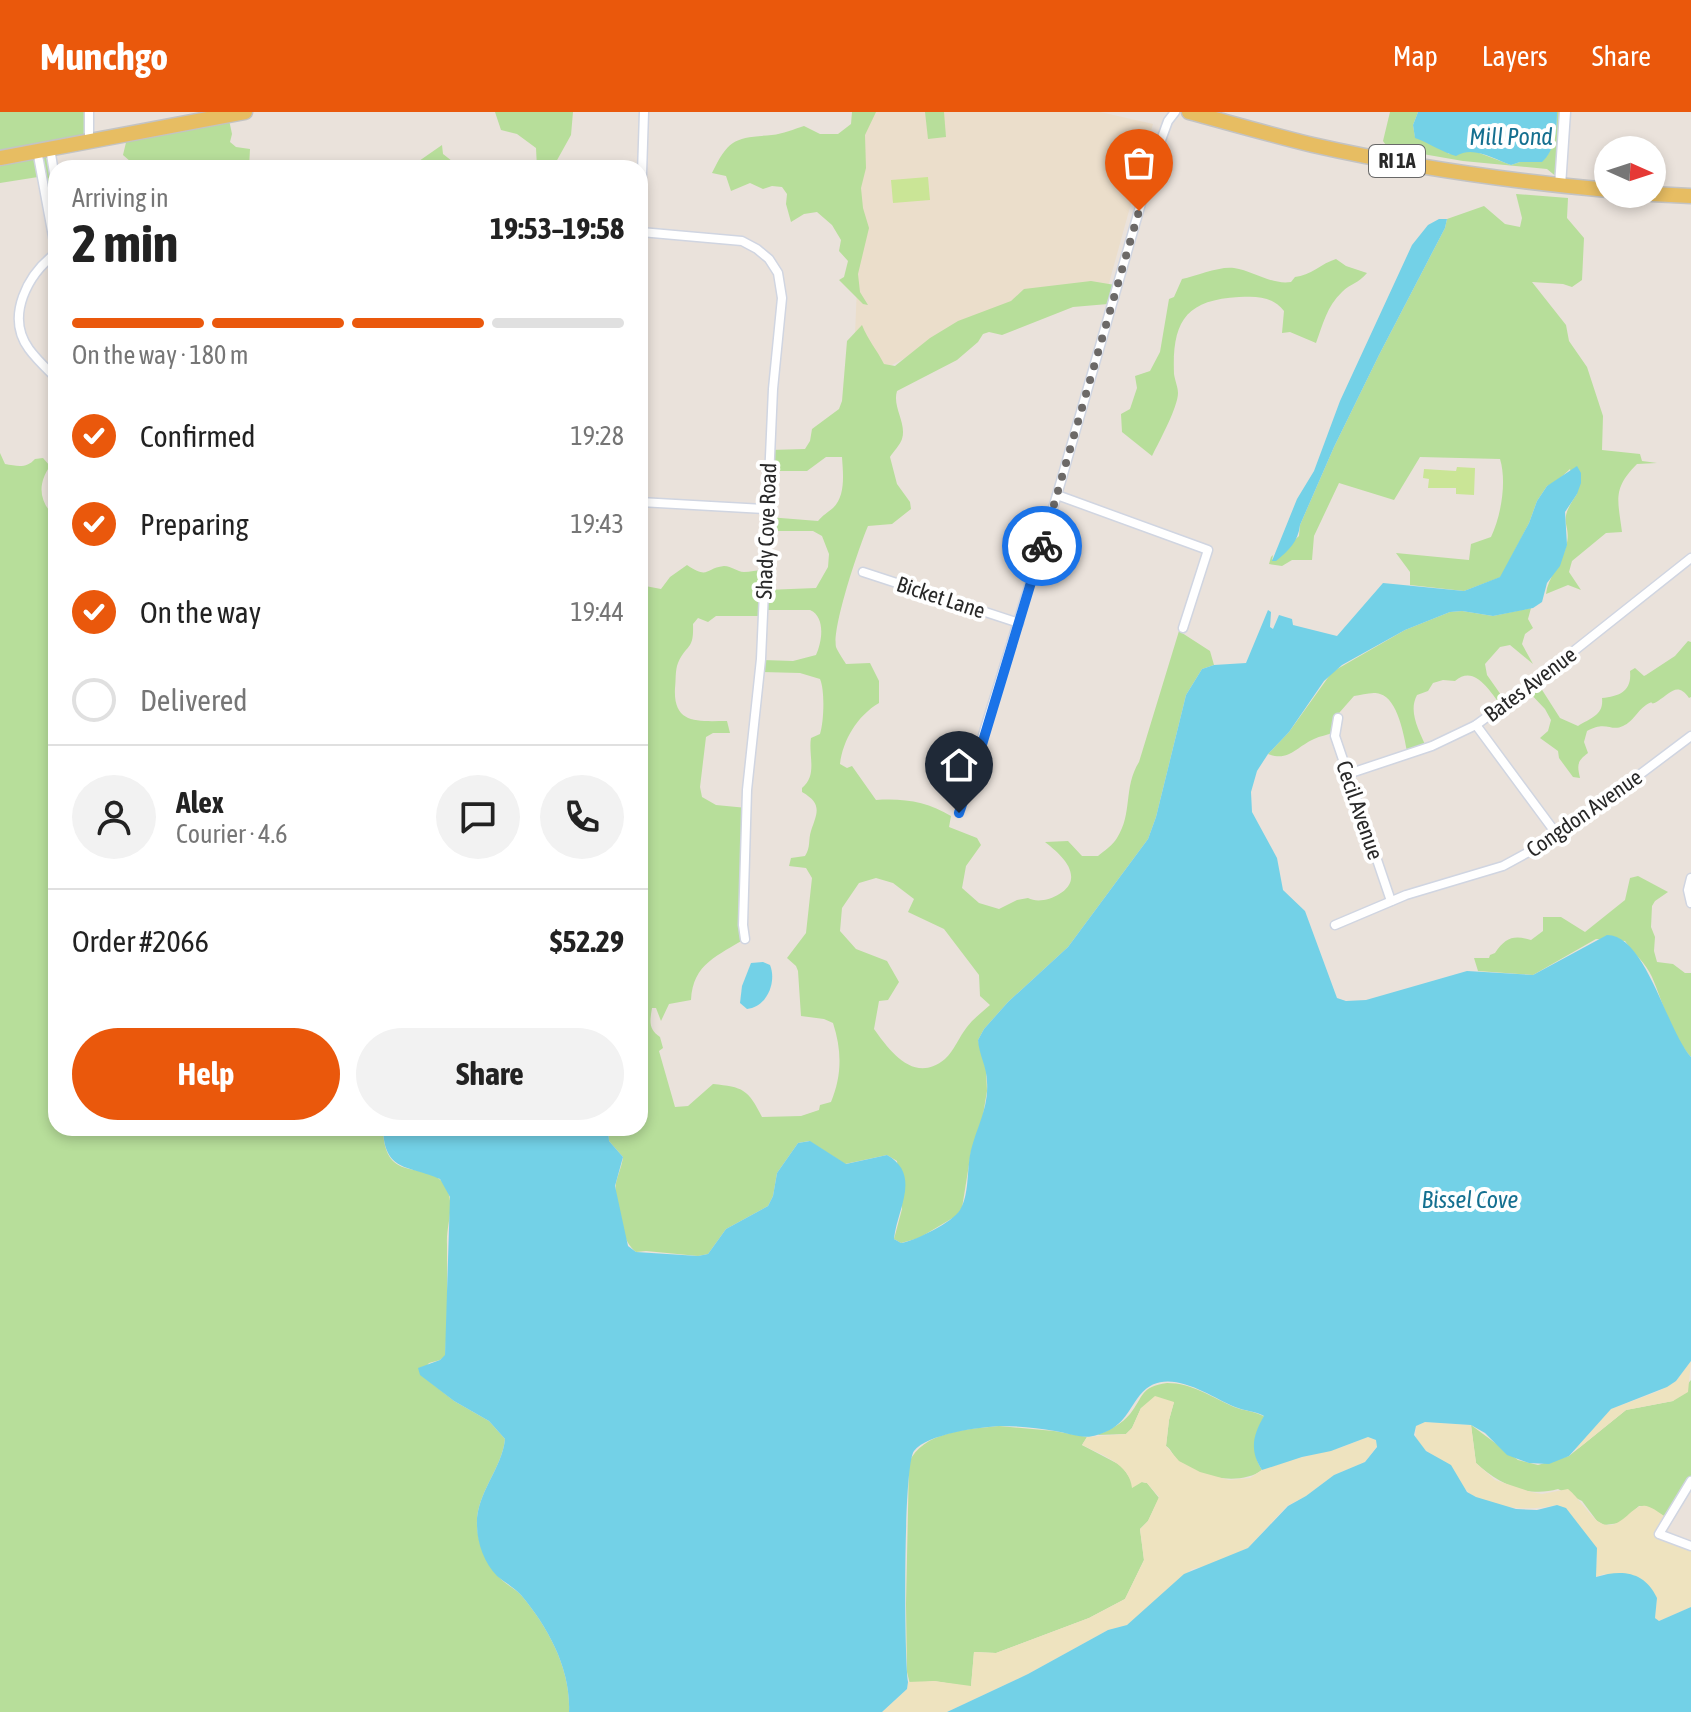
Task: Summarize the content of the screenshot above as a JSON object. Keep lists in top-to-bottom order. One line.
{"streets":{"main road":["RI 1A"],"street":["Shady Cove Road","Bicket Lane","Bates Avenue","Cecil Avenue","Congdon Avenue"]},"crossings":[["Bates Avenue","Cecil Avenue"],["Cecil Avenue","Congdon Avenue"]],"water":["Mill Pond","Bissel Cove"],"north":"right","page":{"header":"Munchgo","nav":["Map","Layers","Share"],"heading":["2 min","Arriving in","19:53–19:58"],"panel":["Alex","Courier · 4.6","Order #2066","$52.29"],"bar":"On the way · 180 m","list":[["Confirmed","19:28"],["Preparing","19:43"],["On the way","19:44"],"Delivered"],"buttons":["Help","Share"]}}
